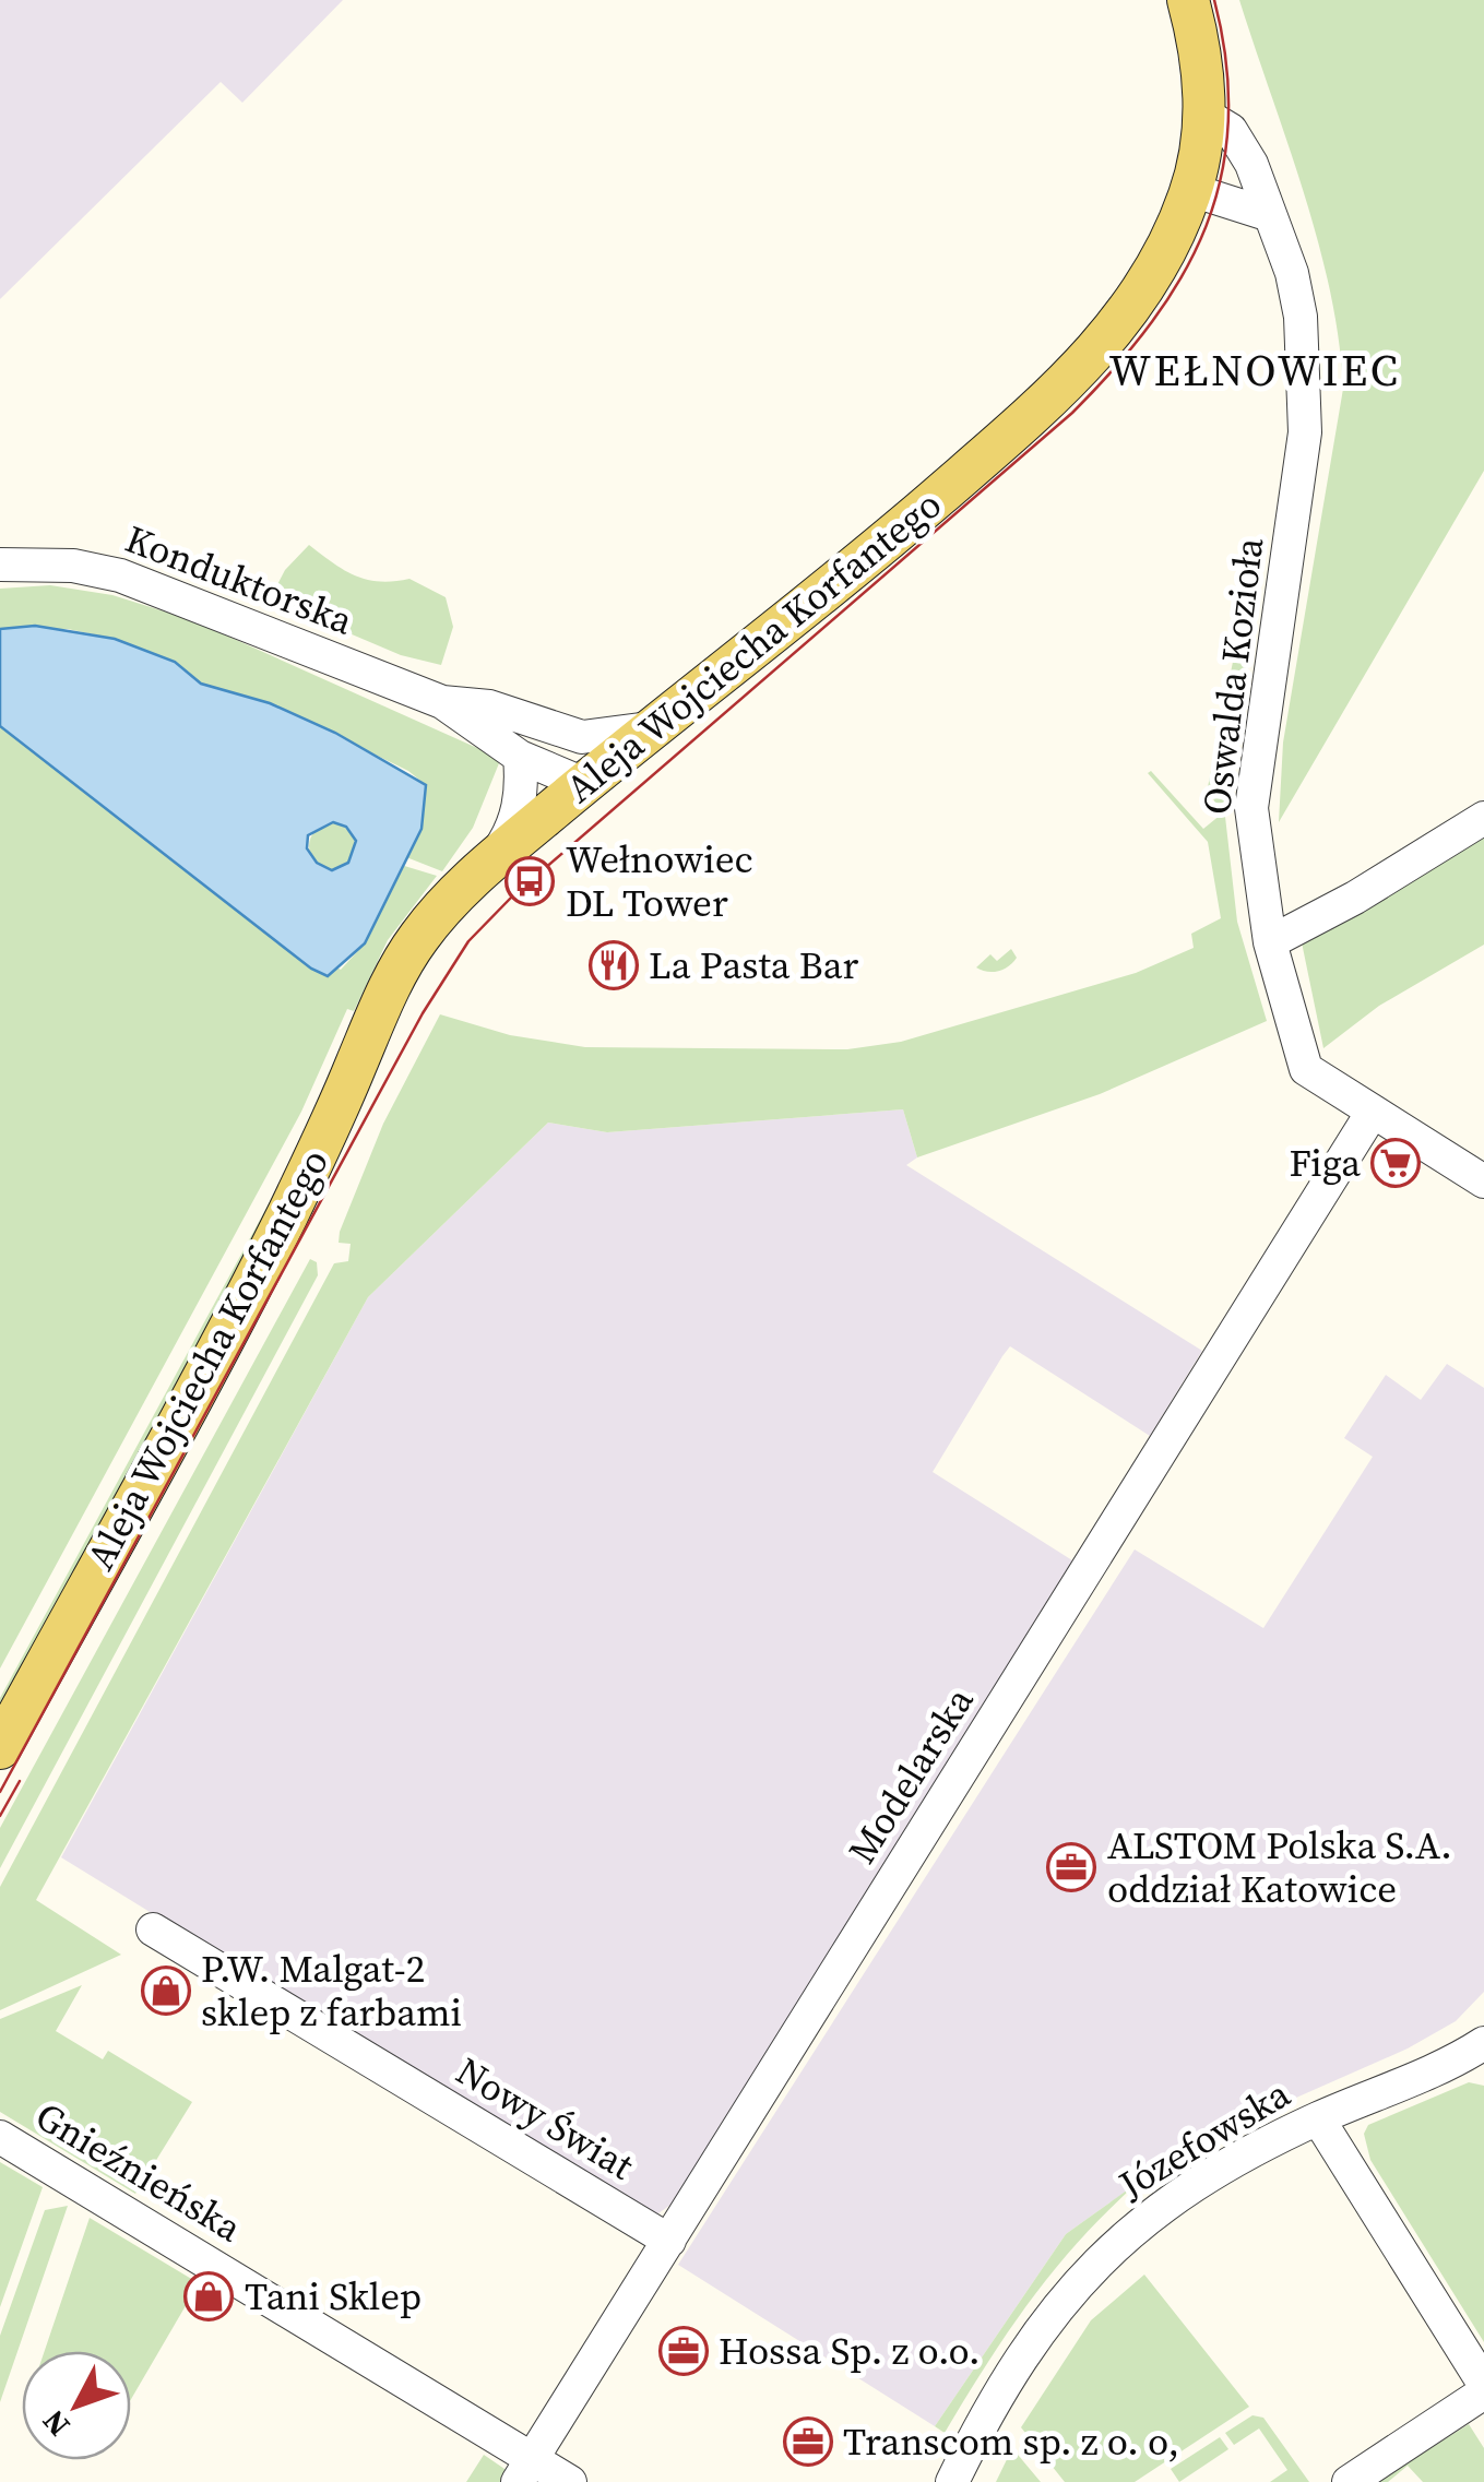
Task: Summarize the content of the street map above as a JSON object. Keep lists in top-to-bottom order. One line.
{"streets":{"main road":["Aleja Wojciecha Korfantego"],"street":["Konduktorska","Oswalda Kozioła","Modelarska","Nowy Świat","Józefowska","Gnieźnieńska"]},"crossings":[["Konduktorska","Aleja Wojciecha Korfantego"],["Aleja Wojciecha Korfantego","Oswalda Kozioła"],["Oswalda Kozioła","Modelarska"],["Modelarska","Nowy Świat"],["Modelarska","Gnieźnieńska"]],"districts":["WEŁNOWIEC"],"places":{"bus stop":["Wełnowiec DL Tower"],"restaurant":["La Pasta Bar"],"supermarket":["Figa"],"office":["ALSTOM Polska S.A. oddział Katowice","Hossa Sp. z o.o.","Transcom sp. z o. o,"],"shop":["P.W. Malgat-2 sklep z farbami","Tani Sklep"]},"north":"bottom left"}
